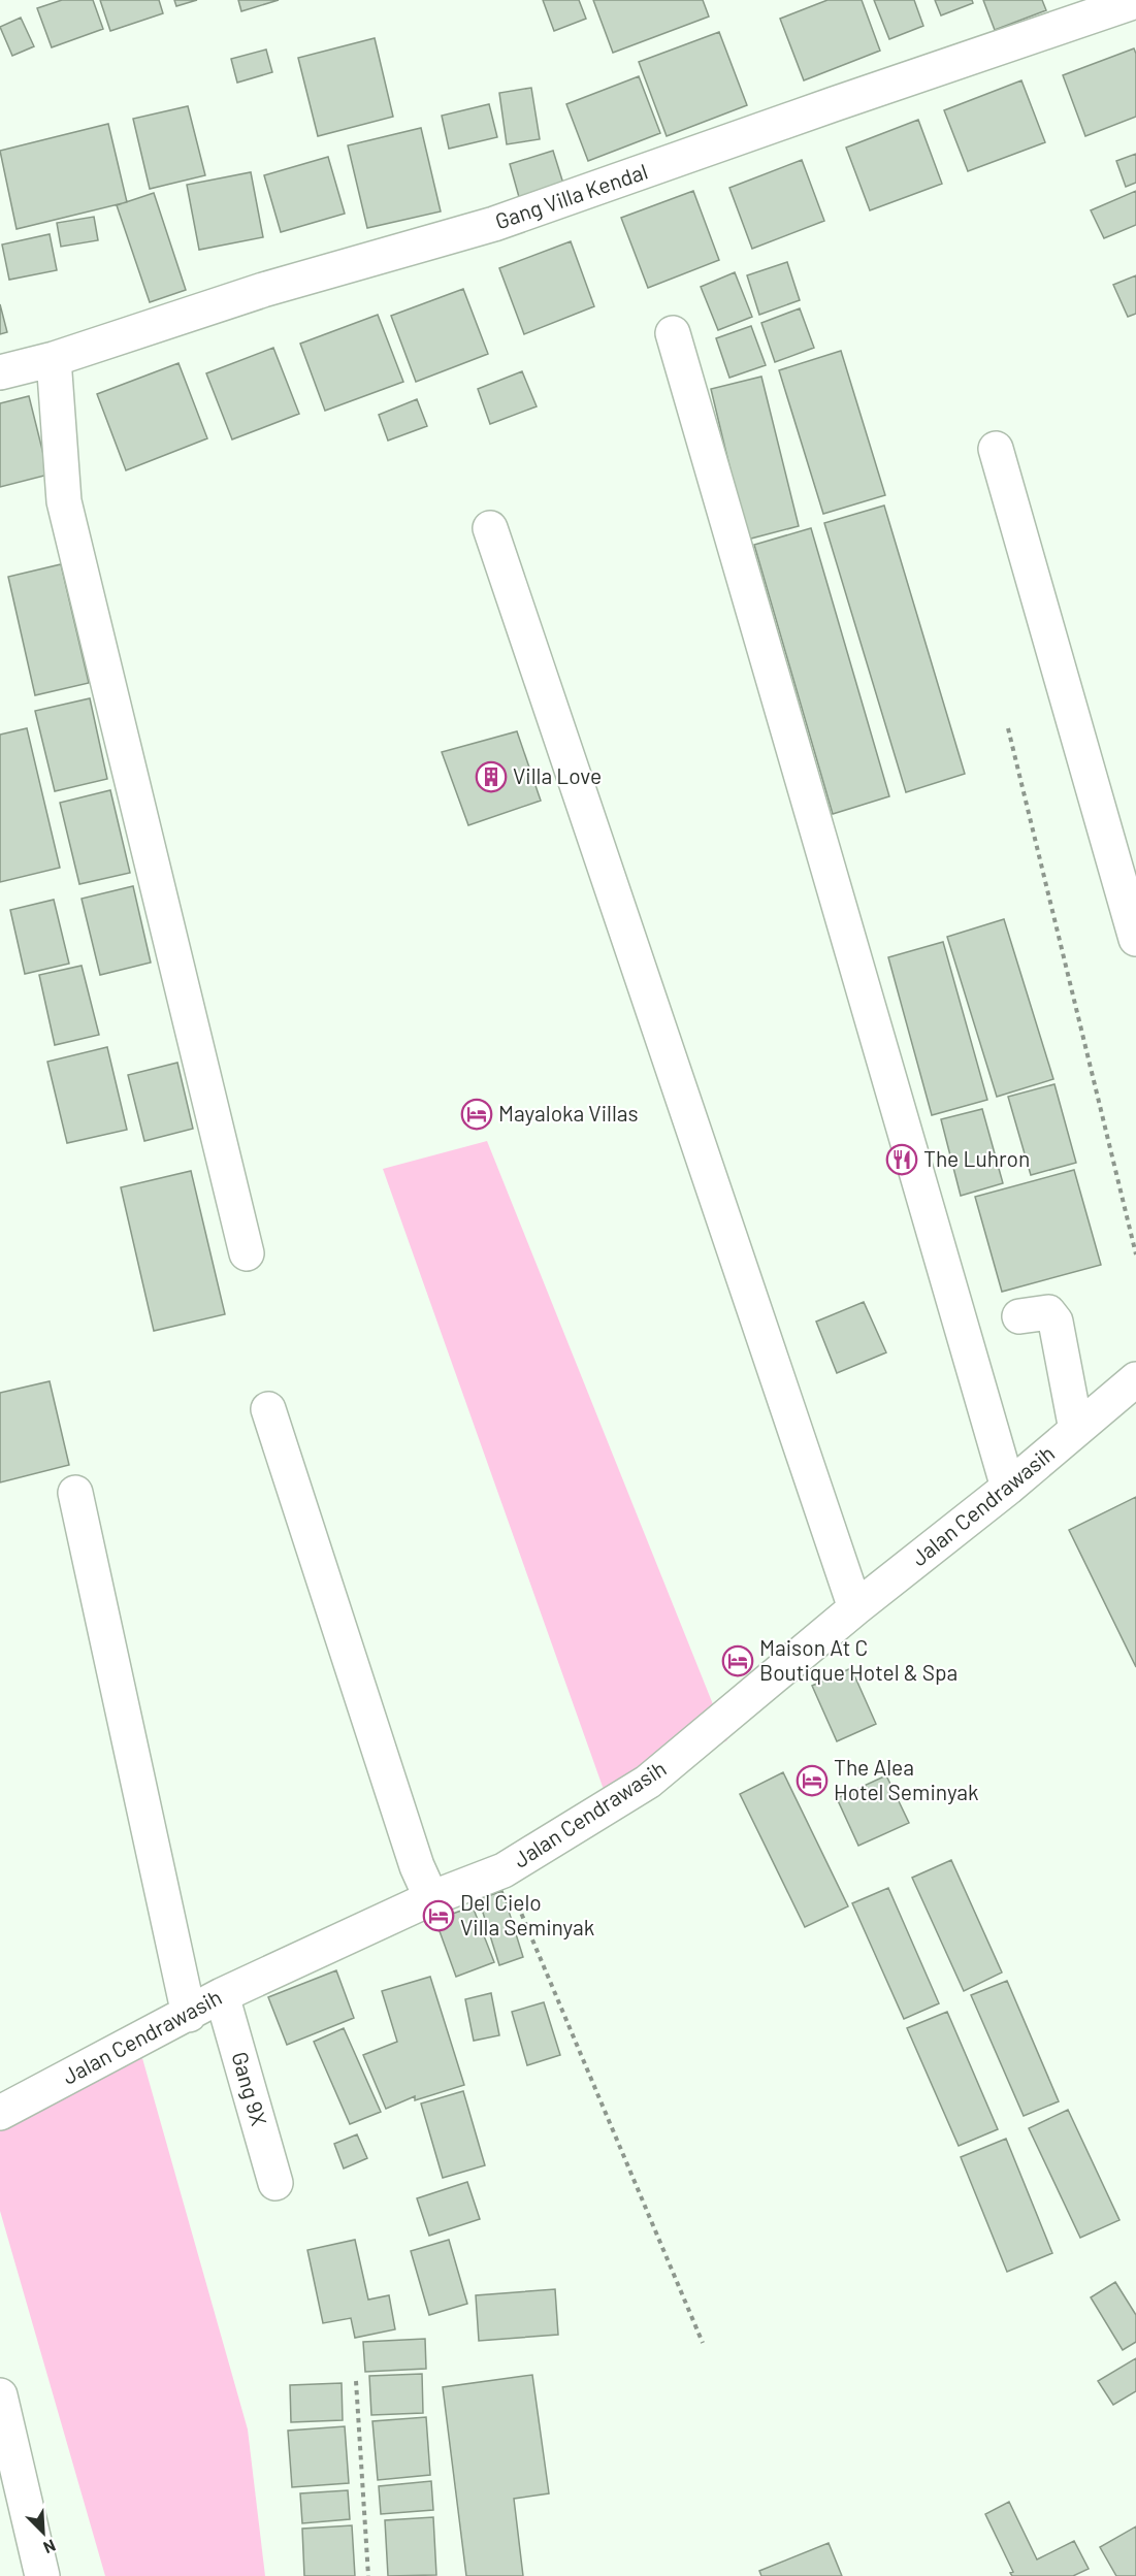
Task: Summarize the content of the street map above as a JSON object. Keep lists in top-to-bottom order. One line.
{"streets":{"street":["Gang Villa Kendal","Jalan Cendrawasih","Gang 9X"]},"crossings":[["Jalan Cendrawasih","Gang 9X"]],"places":{"building":["Villa Love"],"hotel":["Mayaloka Villas","Maison At C Boutique Hotel & Spa","The Alea Hotel Seminyak","Del Cielo Villa Seminyak"],"restaurant":["The Luhron"]},"north":"bottom right"}
